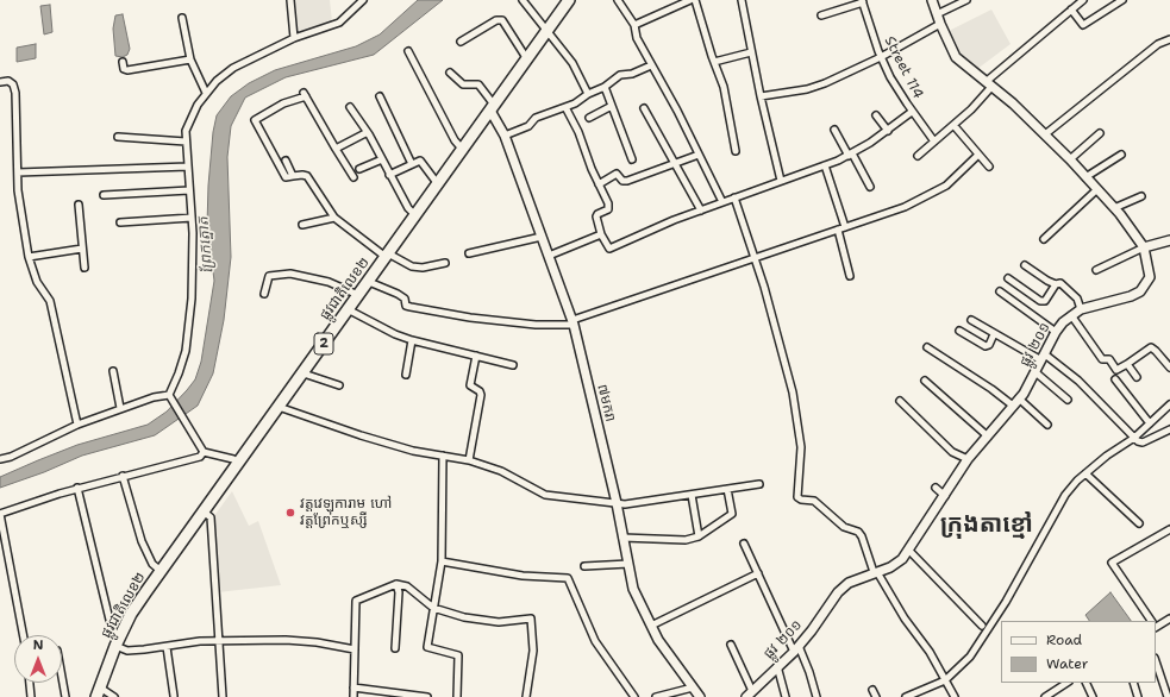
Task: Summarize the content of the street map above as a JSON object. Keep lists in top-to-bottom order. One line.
{"streets":{"highway":["ផ្លូវជាតិលេខ២","2"],"street":["Street 114","ផ្លូវ ២០១","៧មករា"]},"crossings":[["ផ្លូវជាតិលេខ២","៧មករា"]],"districts":["ក្រុងតាខ្មៅ"],"water":["ព្រែកត្នោត"],"places":["វត្តវេឡុការាម ហៅ វត្តព្រែកឬស្សី"],"legend":["Road","Water"],"north":"top"}
